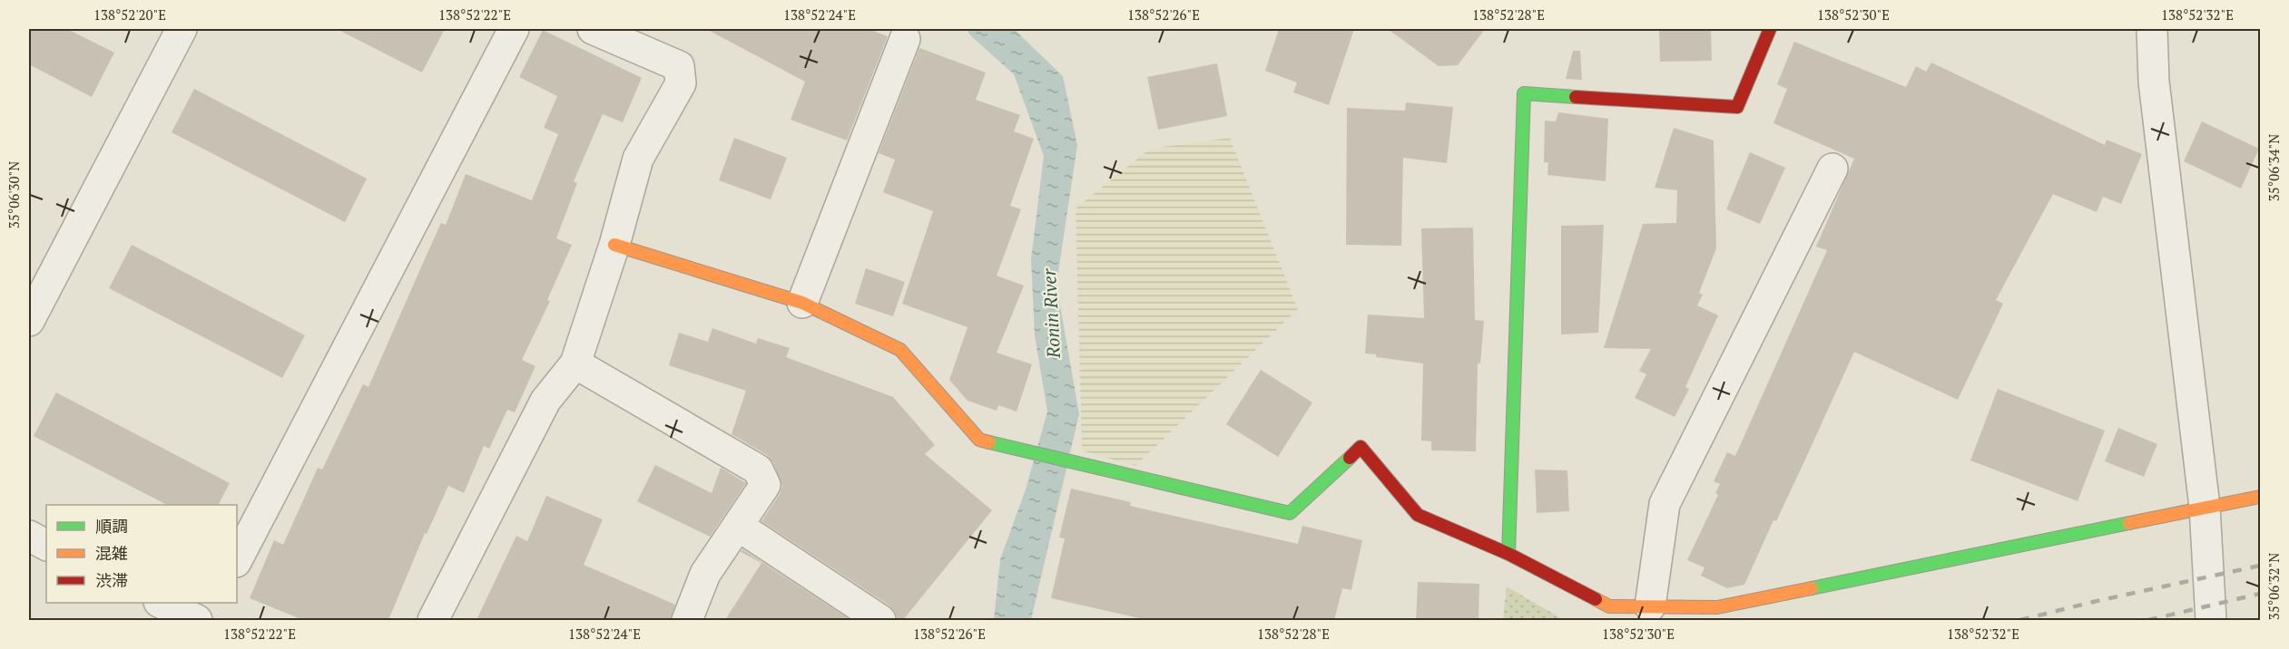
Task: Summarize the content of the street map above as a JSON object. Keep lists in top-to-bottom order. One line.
{"water":["Ronin River"],"legend":["順調","混雑","渋滞"],"coordinates":["138°52'20\"E","138°52'22\"E","138°52'24\"E","138°52'26\"E","138°52'28\"E","138°52'30\"E","138°52'32\"E","35°06'34\"N","35°06'30\"N","35°06'32\"N"]}
